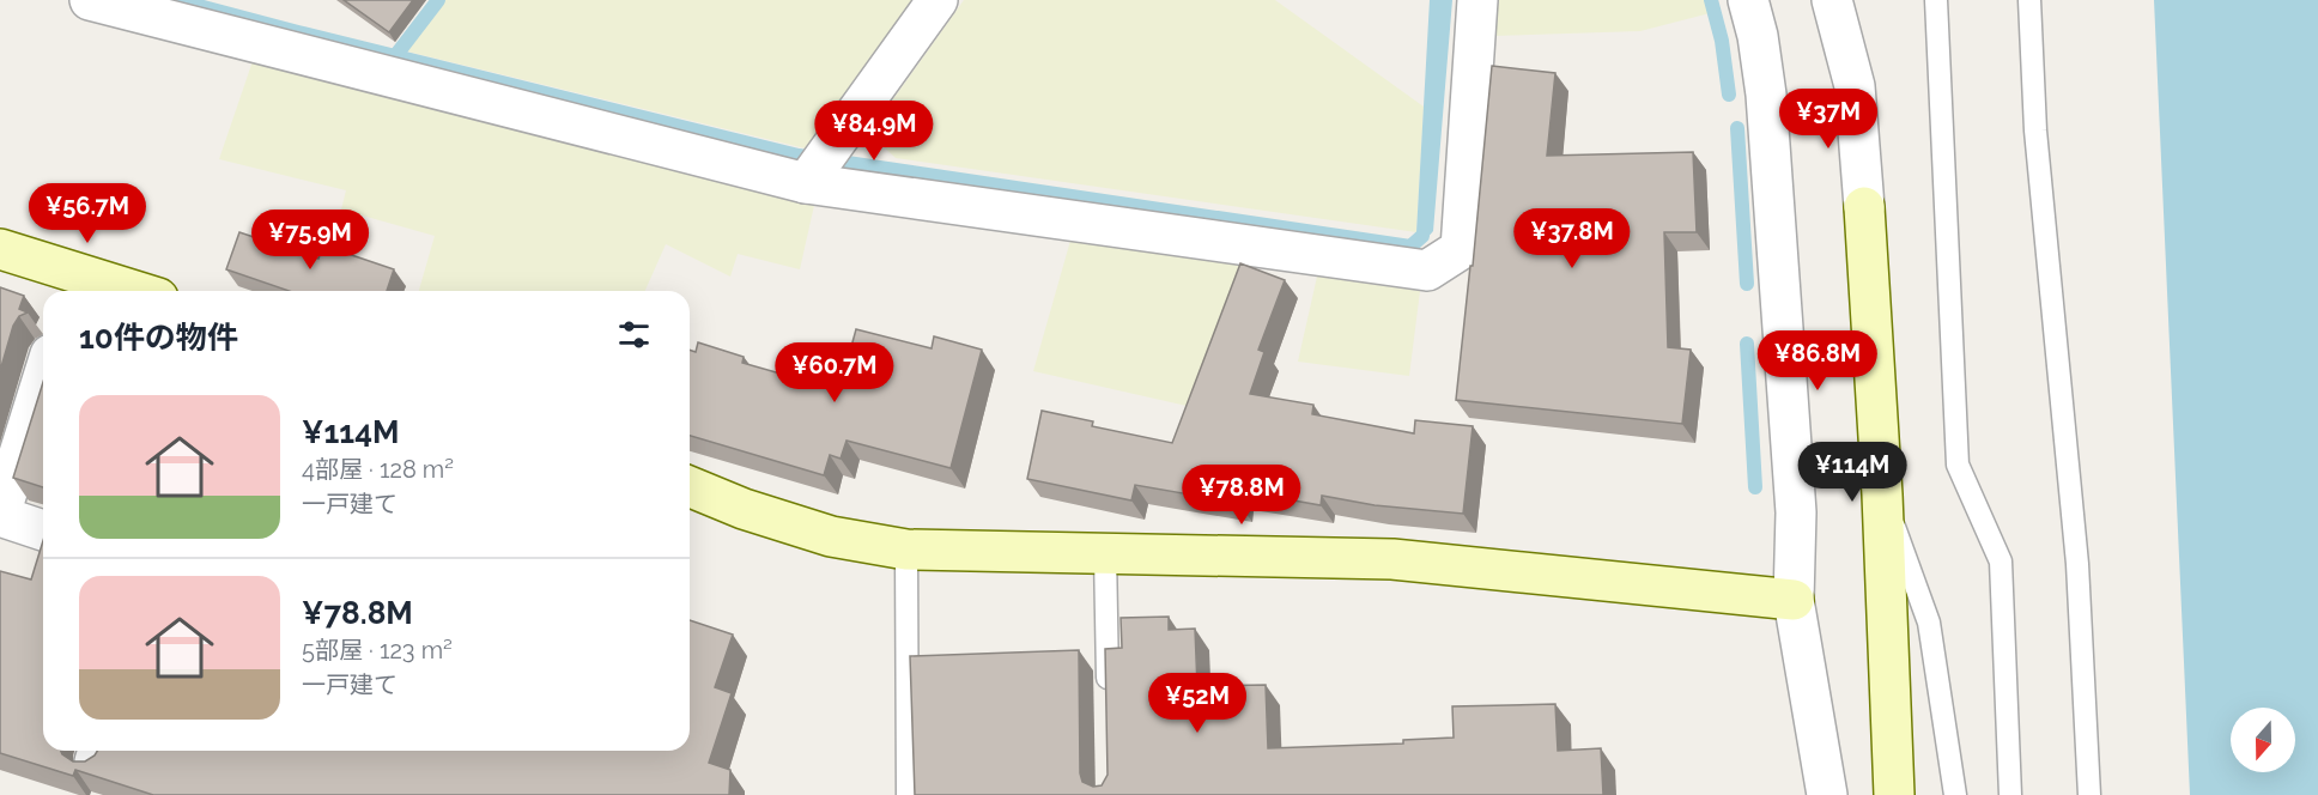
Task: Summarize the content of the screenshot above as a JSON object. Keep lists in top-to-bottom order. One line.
{"north":"bottom","page":{"price":["¥37M","¥84.9M","¥56.7M","¥37.8M","¥75.9M","¥86.8M","¥60.7M","¥114M","¥78.8M","¥52M"],"heading":"10件の物件","list":[{"name":"¥114M","note":"4部屋 · 128 m² · 一戸建て"},{"name":"¥78.8M","note":"5部屋 · 123 m² · 一戸建て"}]}}
